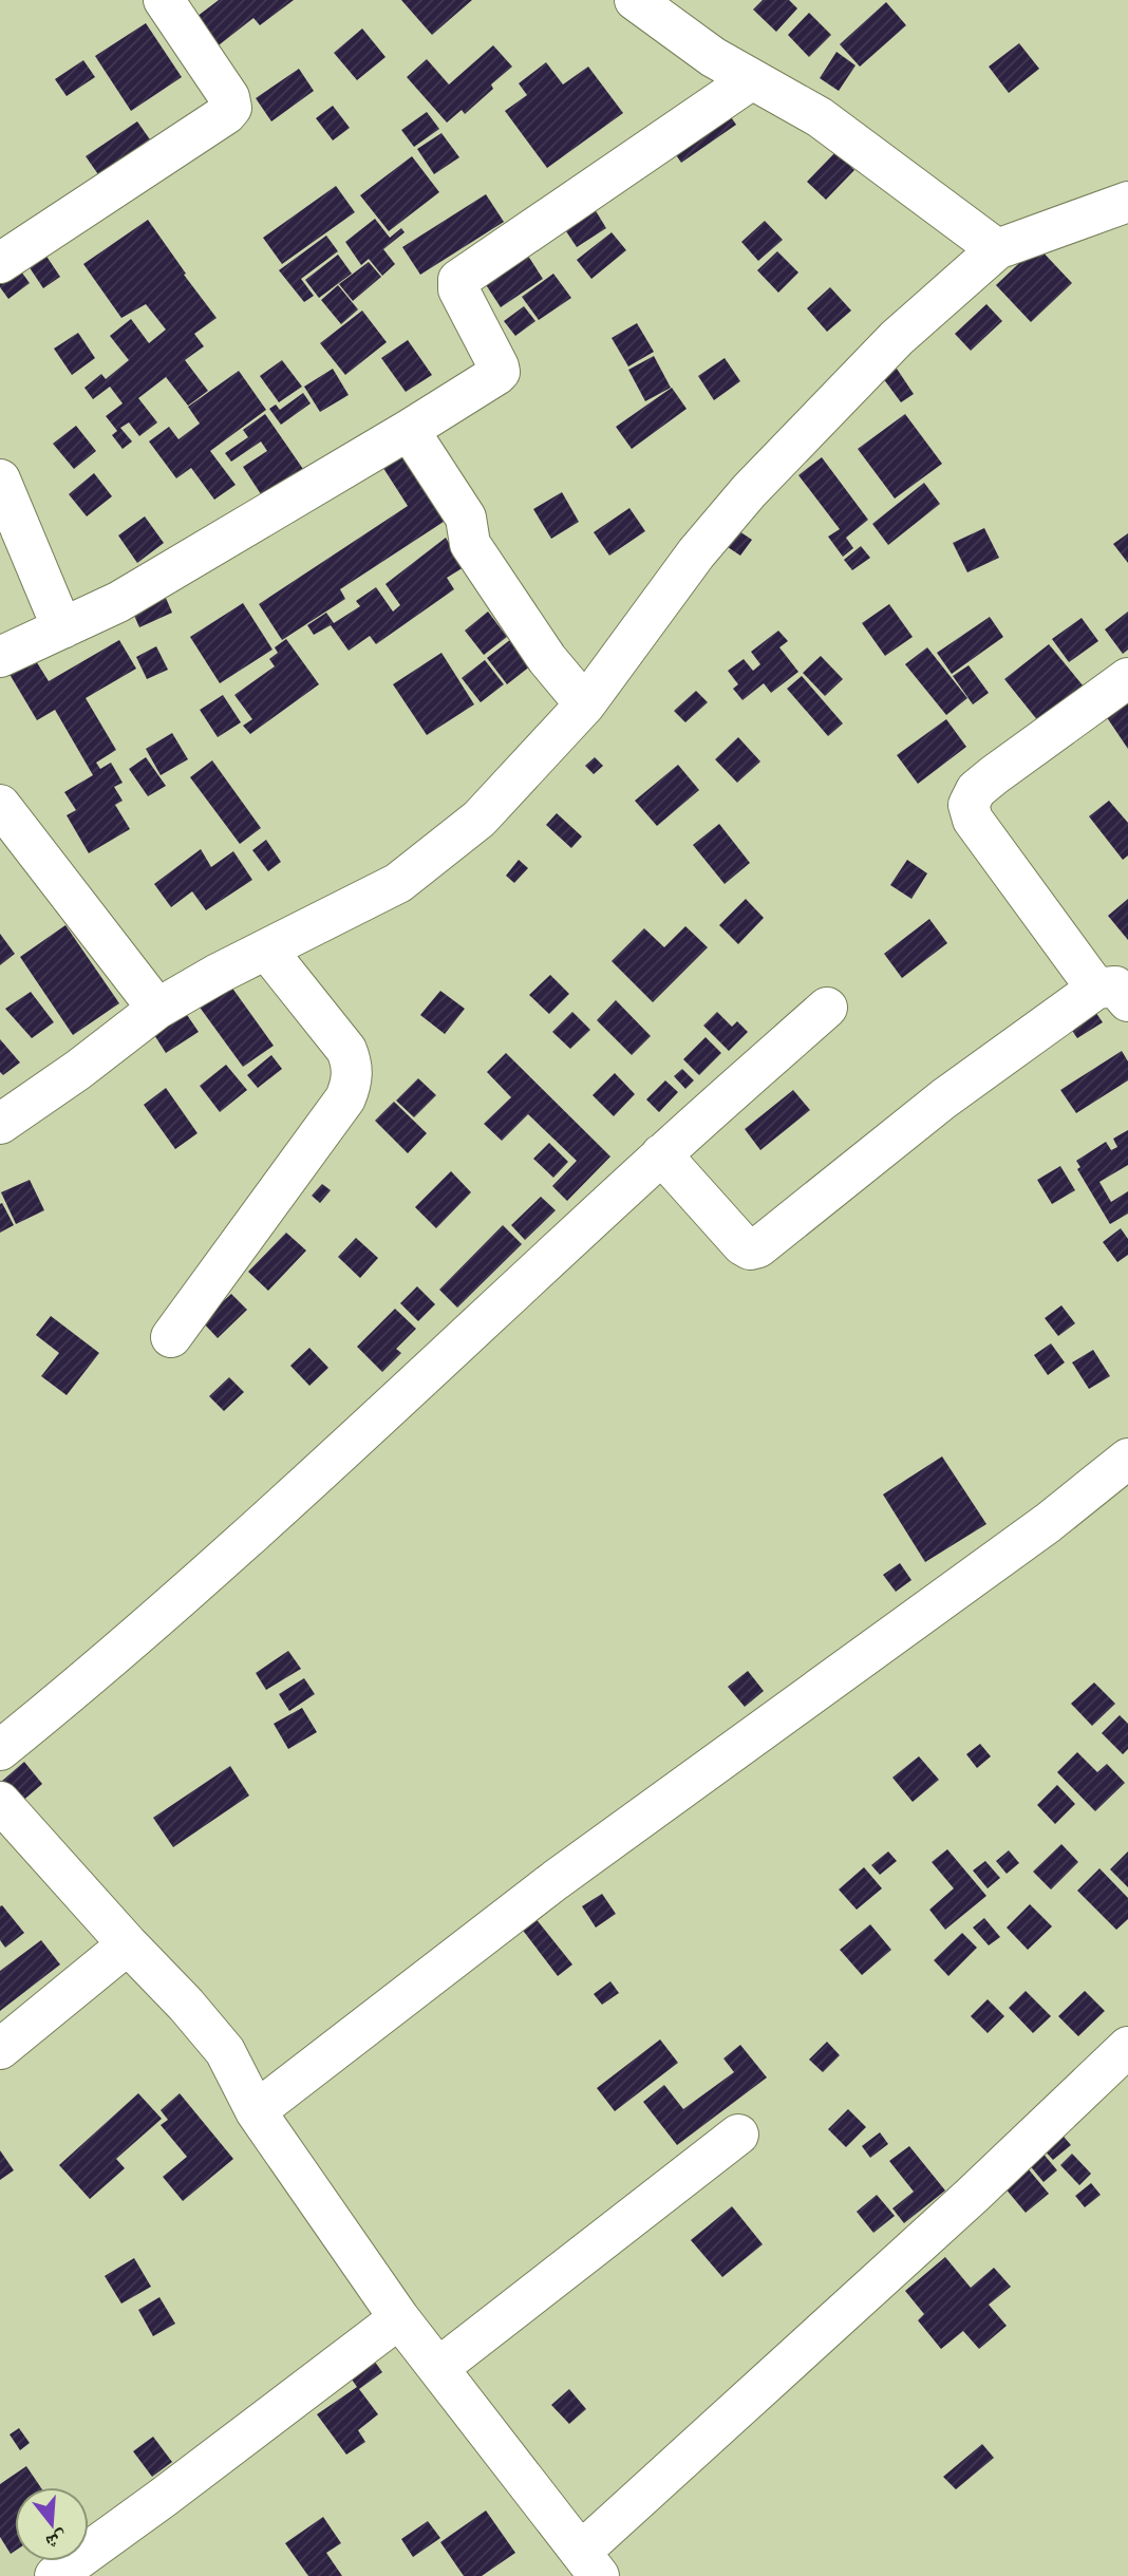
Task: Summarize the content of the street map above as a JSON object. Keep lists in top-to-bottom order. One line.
{"north":"bottom"}
